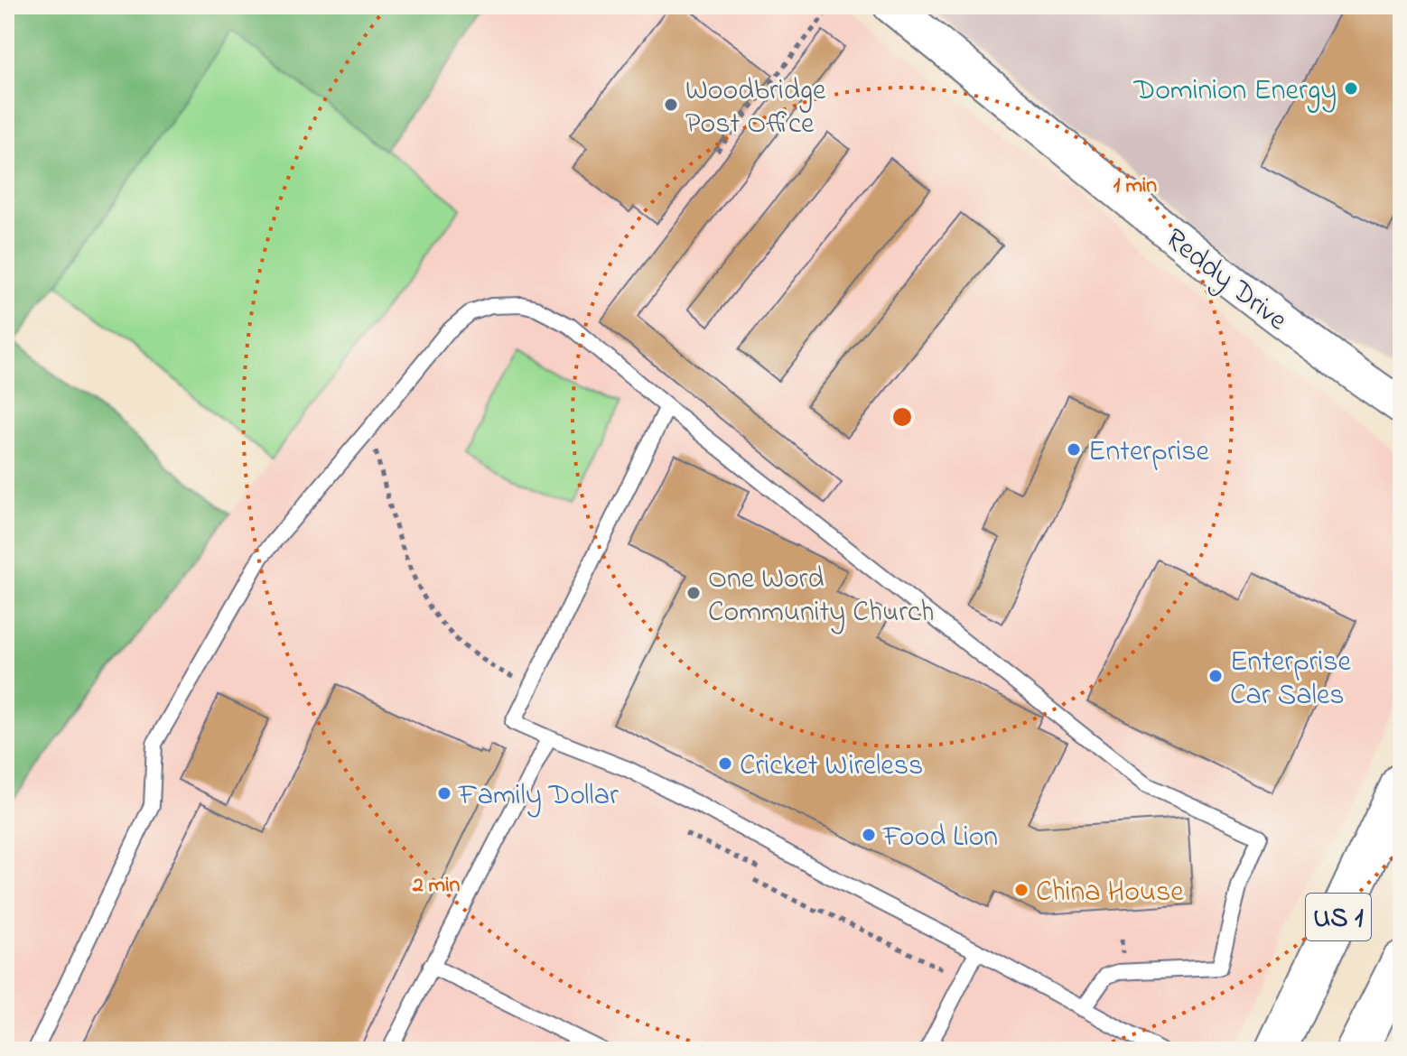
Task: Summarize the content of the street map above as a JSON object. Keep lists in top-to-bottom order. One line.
{"streets":{"main road":["US 1"],"street":["Reddy Drive"]},"places":["Dominion Energy","Woodbridge Post Office","Enterprise","One Word Community Church","Enterprise Car Sales","Cricket Wireless","Family Dollar","Food Lion","China House"],"rings":["1 min","2 min"]}
